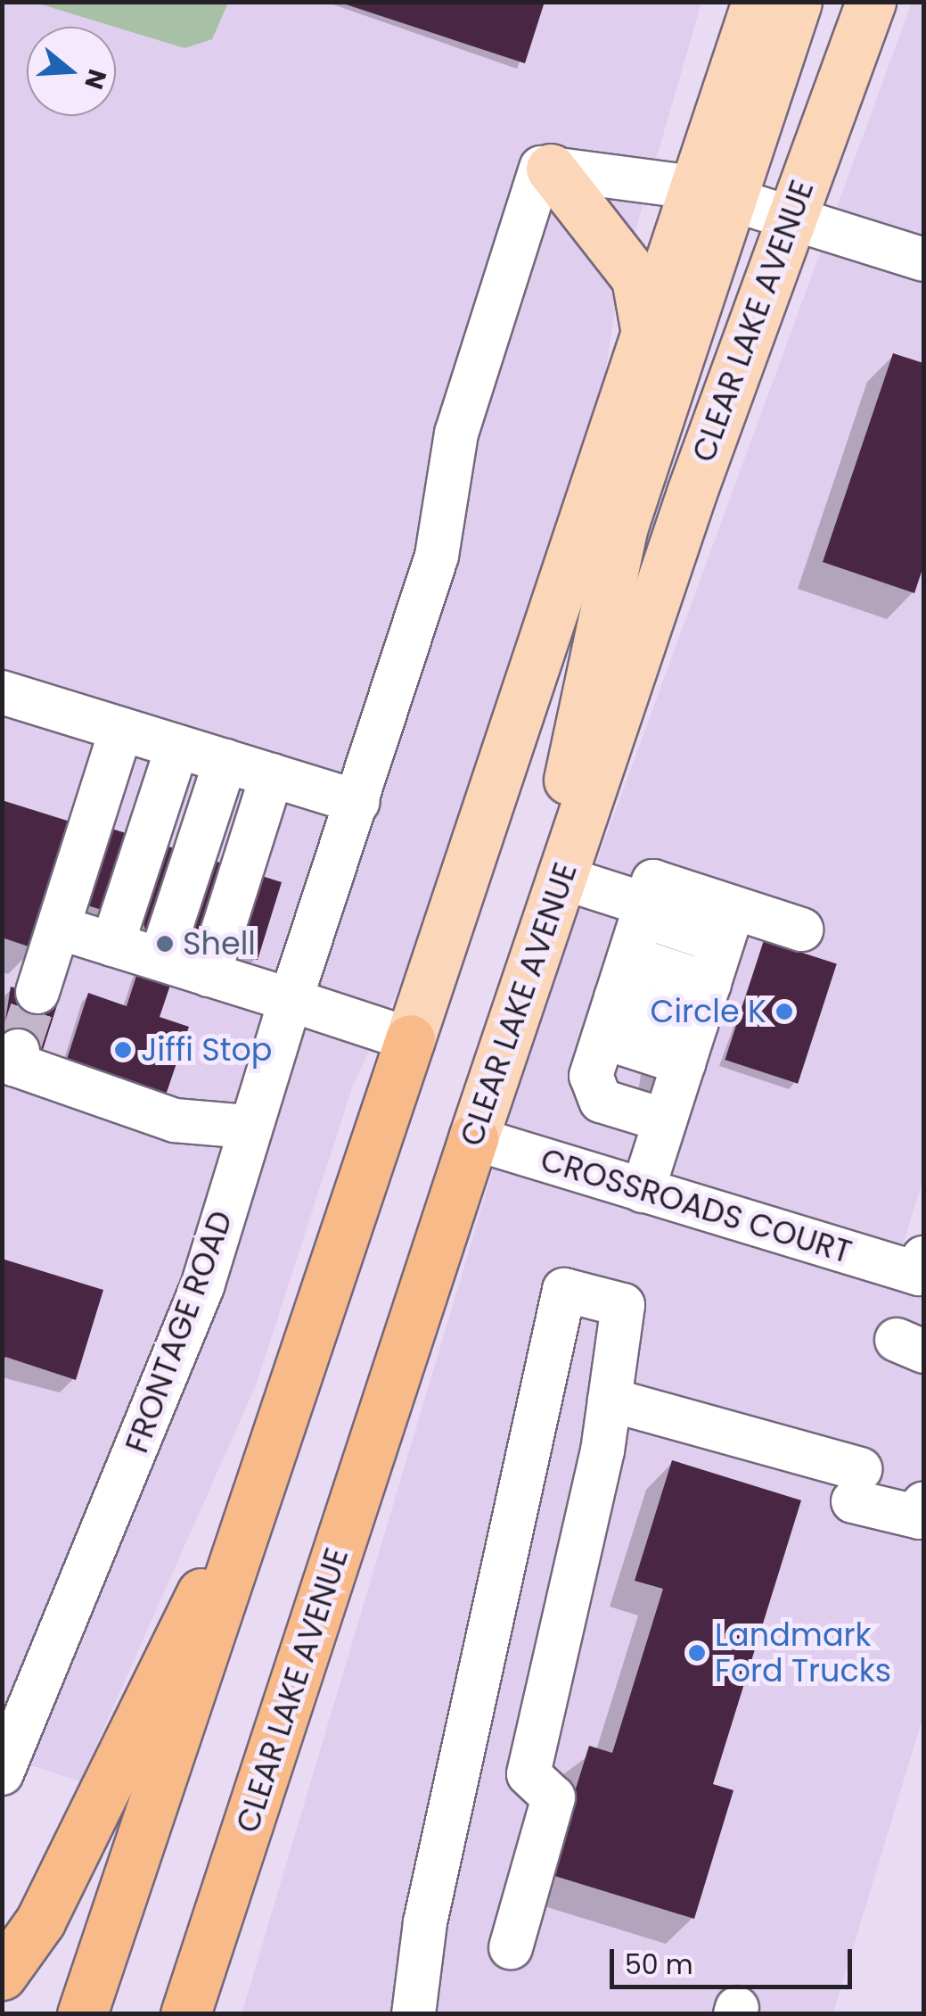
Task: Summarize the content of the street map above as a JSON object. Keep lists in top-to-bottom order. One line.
{"streets":{"highway":["CLEAR LAKE AVENUE"],"street":["CROSSROADS COURT","FRONTAGE ROAD"]},"crossings":[["CLEAR LAKE AVENUE","CROSSROADS COURT"]],"places":["Shell","Circle K","Jiffi Stop","Landmark Ford Trucks"],"scale_bar":"50 m","north":"right"}
